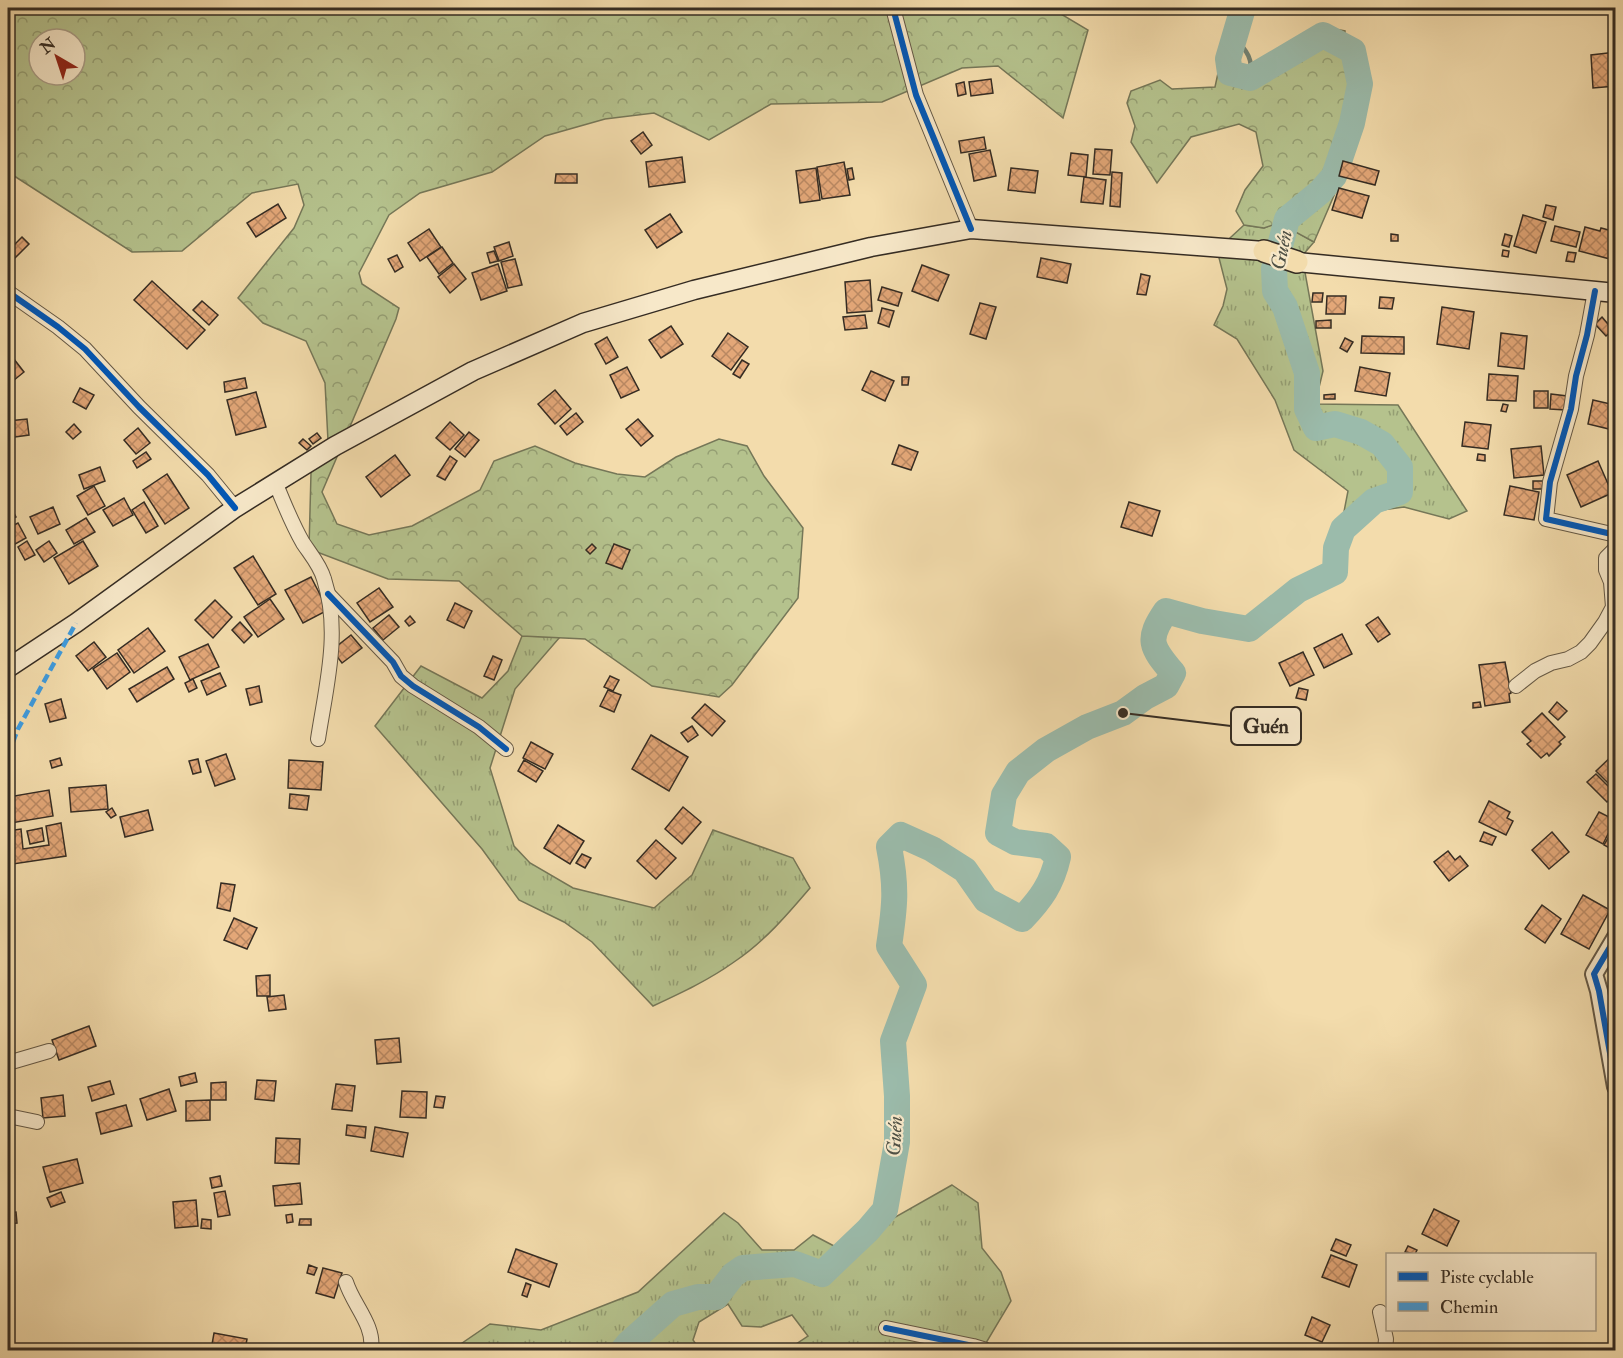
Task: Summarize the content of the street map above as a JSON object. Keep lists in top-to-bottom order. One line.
{"water":["Guén"],"places":["Guén"],"legend":["Piste cyclable","Chemin"],"north":"top left"}
